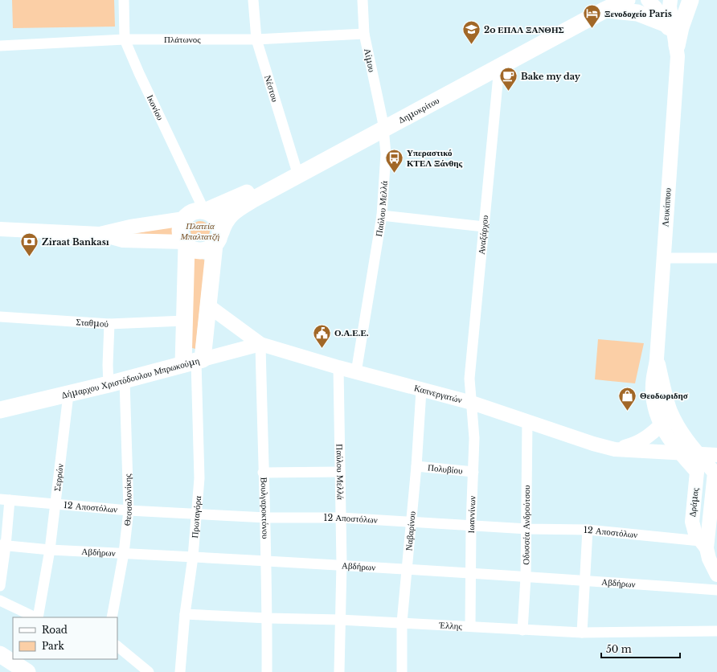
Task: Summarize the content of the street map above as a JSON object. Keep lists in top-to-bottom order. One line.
{"streets":{"main road":["Δημοκρίτου","Λευκίππου","Δήμαρχου Χριστόδουλου Μπρωκούμη","Καπνεργατών","Δράμας"],"street":["Πλάτωνος","Αίμου","Νέστου","Ικονίου","Παύλου Μελλά","Αναξάρχου","Σταθμού","Πολυβίου","Σερρών","Θεσσαλονίκης","12 Αποστόλων","Βουλγαροκτόνου","Ιωαννίνων","Πρωταγόρα","Οδυσσέα Ανδρούτσου","Ναβαρίνου","Αβδήρων","Έλλης"]},"crossings":[["Πλάτωνος","Αίμου"],["Πλάτωνος","Νέστου"],["Πλάτωνος","Ικονίου"],["Αίμου","Δημοκρίτου"],["Αίμου","Παύλου Μελλά"],["Νέστου","Δημοκρίτου"],["Ικονίου","Δημοκρίτου"],["Δημοκρίτου","Παύλου Μελλά"],["Δημοκρίτου","Αναξάρχου"],["Λευκίππου","Καπνεργατών"],["Λευκίππου","Δράμας"],["Παύλου Μελλά","Καπνεργατών"],["Παύλου Μελλά","12 Αποστόλων"],["Παύλου Μελλά","Αβδήρων"],["Παύλου Μελλά","Έλλης"],["Αναξάρχου","Καπνεργατών"],["Αναξάρχου","Ιωαννίνων"],["Δήμαρχου Χριστόδουλου Μπρωκούμη","Καπνεργατών"],["Δήμαρχου Χριστόδουλου Μπρωκούμη","Σερρών"],["Δήμαρχου Χριστόδουλου Μπρωκούμη","Θεσσαλονίκης"],["Δήμαρχου Χριστόδουλου Μπρωκούμη","Βουλγαροκτόνου"],["Δήμαρχου Χριστόδουλου Μπρωκούμη","Πρωταγόρα"],["Καπνεργατών","Βουλγαροκτόνου"],["Καπνεργατών","Ιωαννίνων"],["Καπνεργατών","Οδυσσέα Ανδρούτσου"],["Καπνεργατών","Ναβαρίνου"],["Πολυβίου","Ιωαννίνων"],["Πολυβίου","Ναβαρίνου"],["Σερρών","12 Αποστόλων"],["Σερρών","Αβδήρων"],["Θεσσαλονίκης","12 Αποστόλων"],["Θεσσαλονίκης","Αβδήρων"],["Δράμας","12 Αποστόλων"],["12 Αποστόλων","Βουλγαροκτόνου"],["12 Αποστόλων","Ιωαννίνων"],["12 Αποστόλων","Πρωταγόρα"],["12 Αποστόλων","Οδυσσέα Ανδρούτσου"],["12 Αποστόλων","Ναβαρίνου"],["Βουλγαροκτόνου","Αβδήρων"],["Βουλγαροκτόνου","Έλλης"],["Ιωαννίνων","Αβδήρων"],["Ιωαννίνων","Έλλης"],["Πρωταγόρα","Αβδήρων"],["Πρωταγόρα","Έλλης"],["Οδυσσέα Ανδρούτσου","Αβδήρων"],["Οδυσσέα Ανδρούτσου","Έλλης"],["Ναβαρίνου","Αβδήρων"],["Ναβαρίνου","Έλλης"]],"parks":["Πλατεία Μπαλτατζή"],"places":{"hotel":["Ξενοδοχείο Paris"],"school or university":["2o ΕΠΑΛ ΞΑΝΘΗΣ"],"cafe":["Bake my day"],"bus stop":["Υπεραστικό ΚΤΕΛ Ξάνθης"],"bank":["Ziraat Bankası"],"public building":["Ο.Α.Ε.Ε."],"shop":["Θεοδωριδησ"]},"legend":["Road","Park"],"scale_bar":"50 m"}
